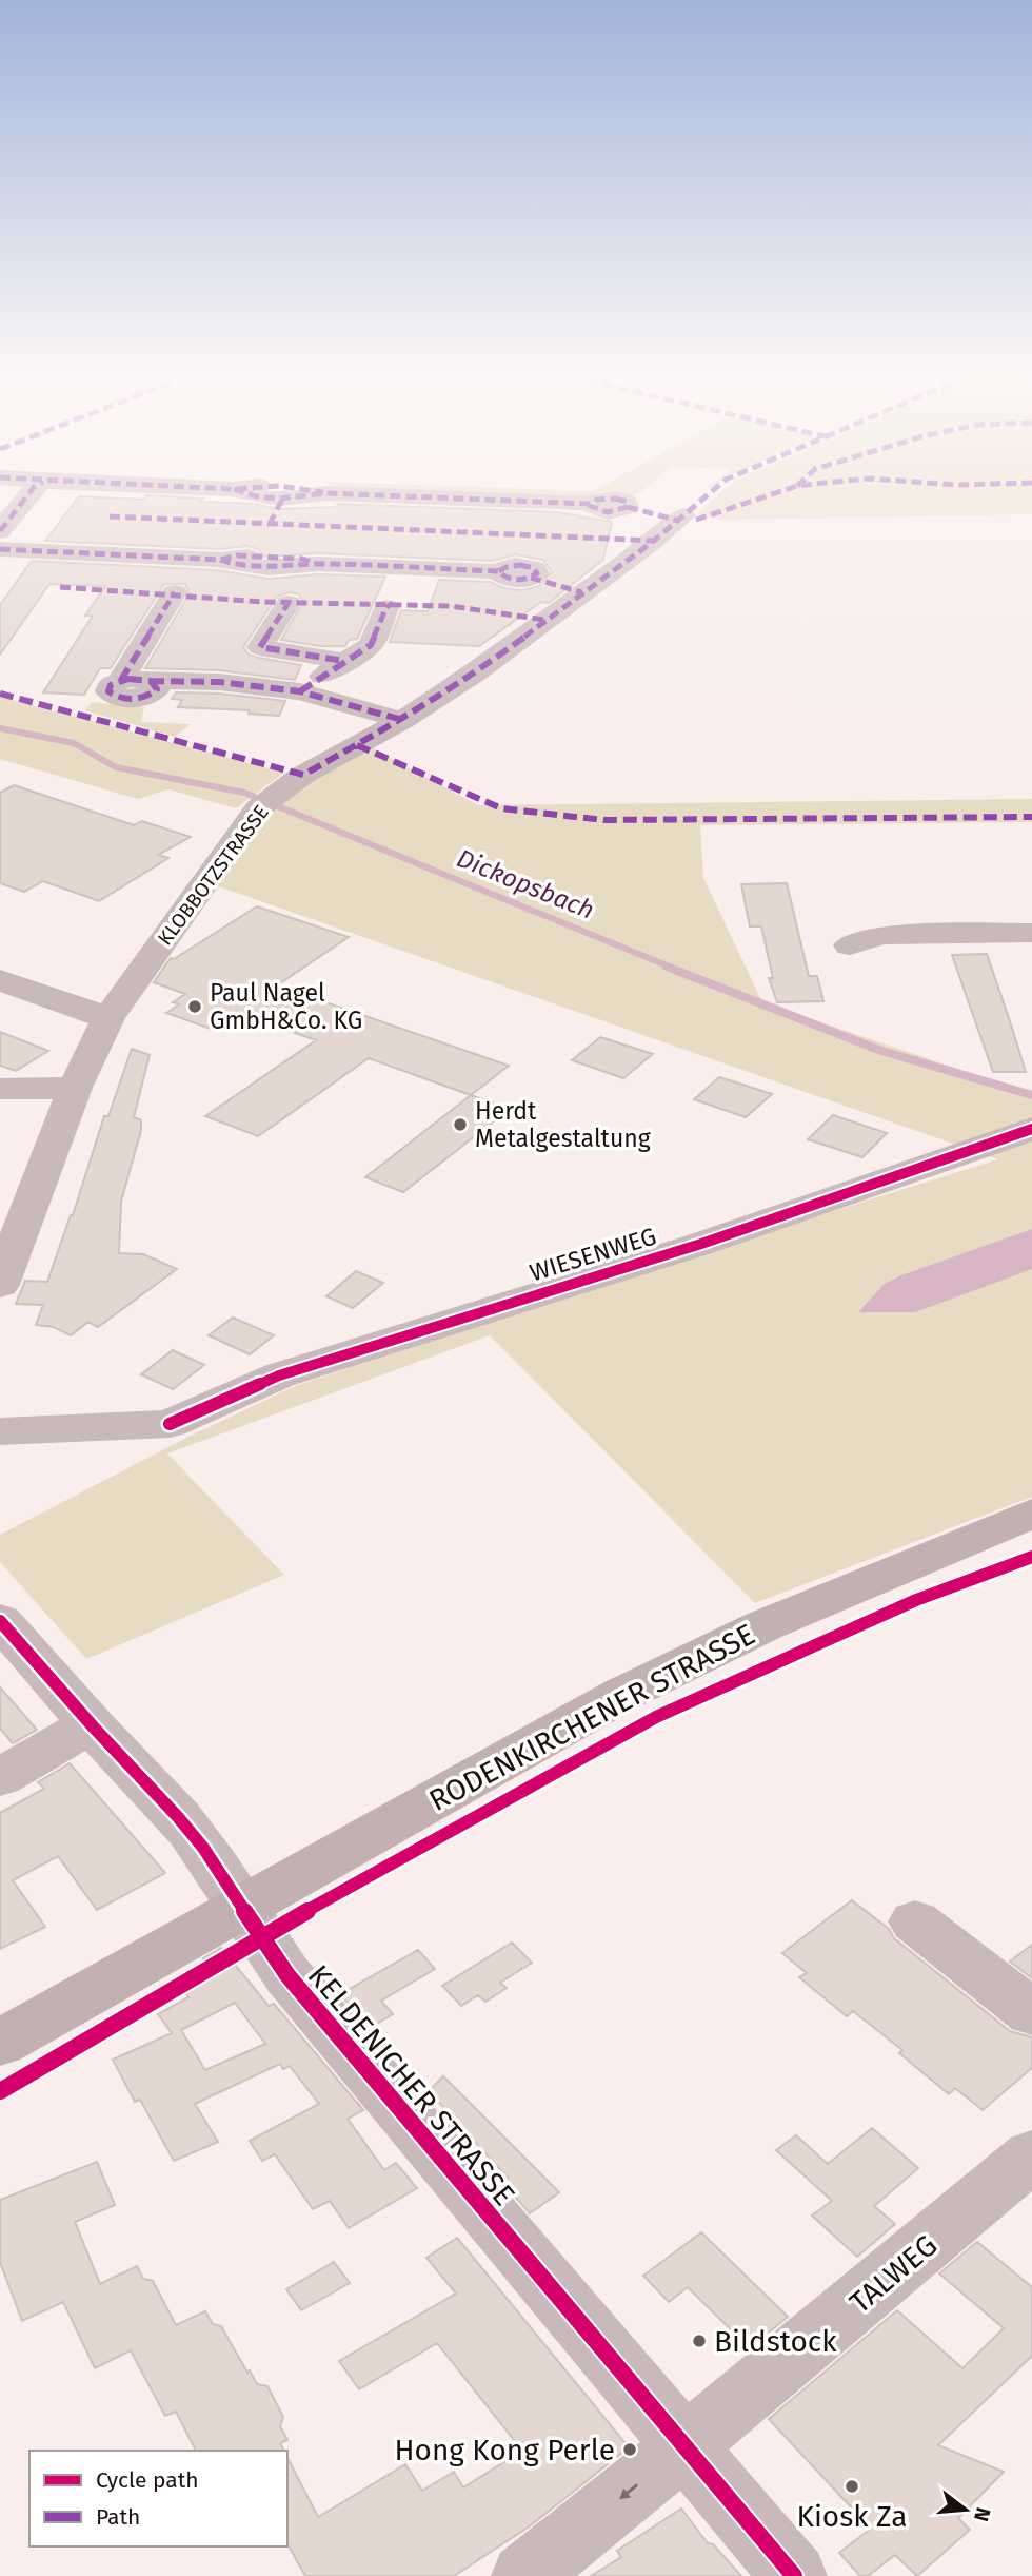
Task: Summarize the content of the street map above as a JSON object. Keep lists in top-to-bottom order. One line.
{"streets":{"main road":["RODENKIRCHENER STRASSE"],"street":["KLOBBOTZSTRASSE","WIESENWEG","KELDENICHER STRASSE","TALWEG"]},"crossings":[["RODENKIRCHENER STRASSE","KELDENICHER STRASSE"],["KELDENICHER STRASSE","TALWEG"]],"water":["Dickopsbach"],"places":["Paul Nagel GmbH&Co. KG","Herdt Metalgestaltung","Bildstock","Hong Kong Perle","Kiosk Za"],"legend":["Cycle path","Path"],"north":"right"}
